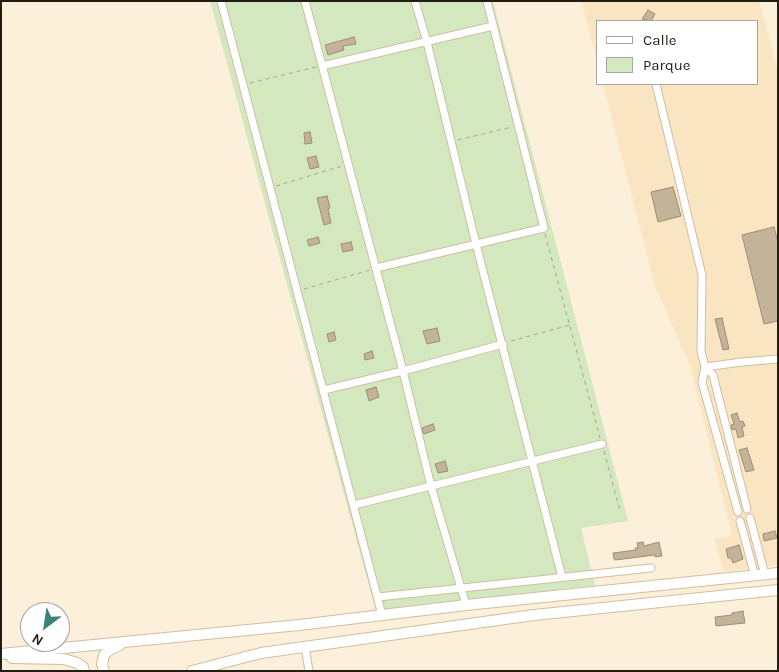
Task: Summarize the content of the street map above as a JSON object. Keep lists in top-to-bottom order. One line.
{"legend":["Calle","Parque"],"north":"bottom left"}
